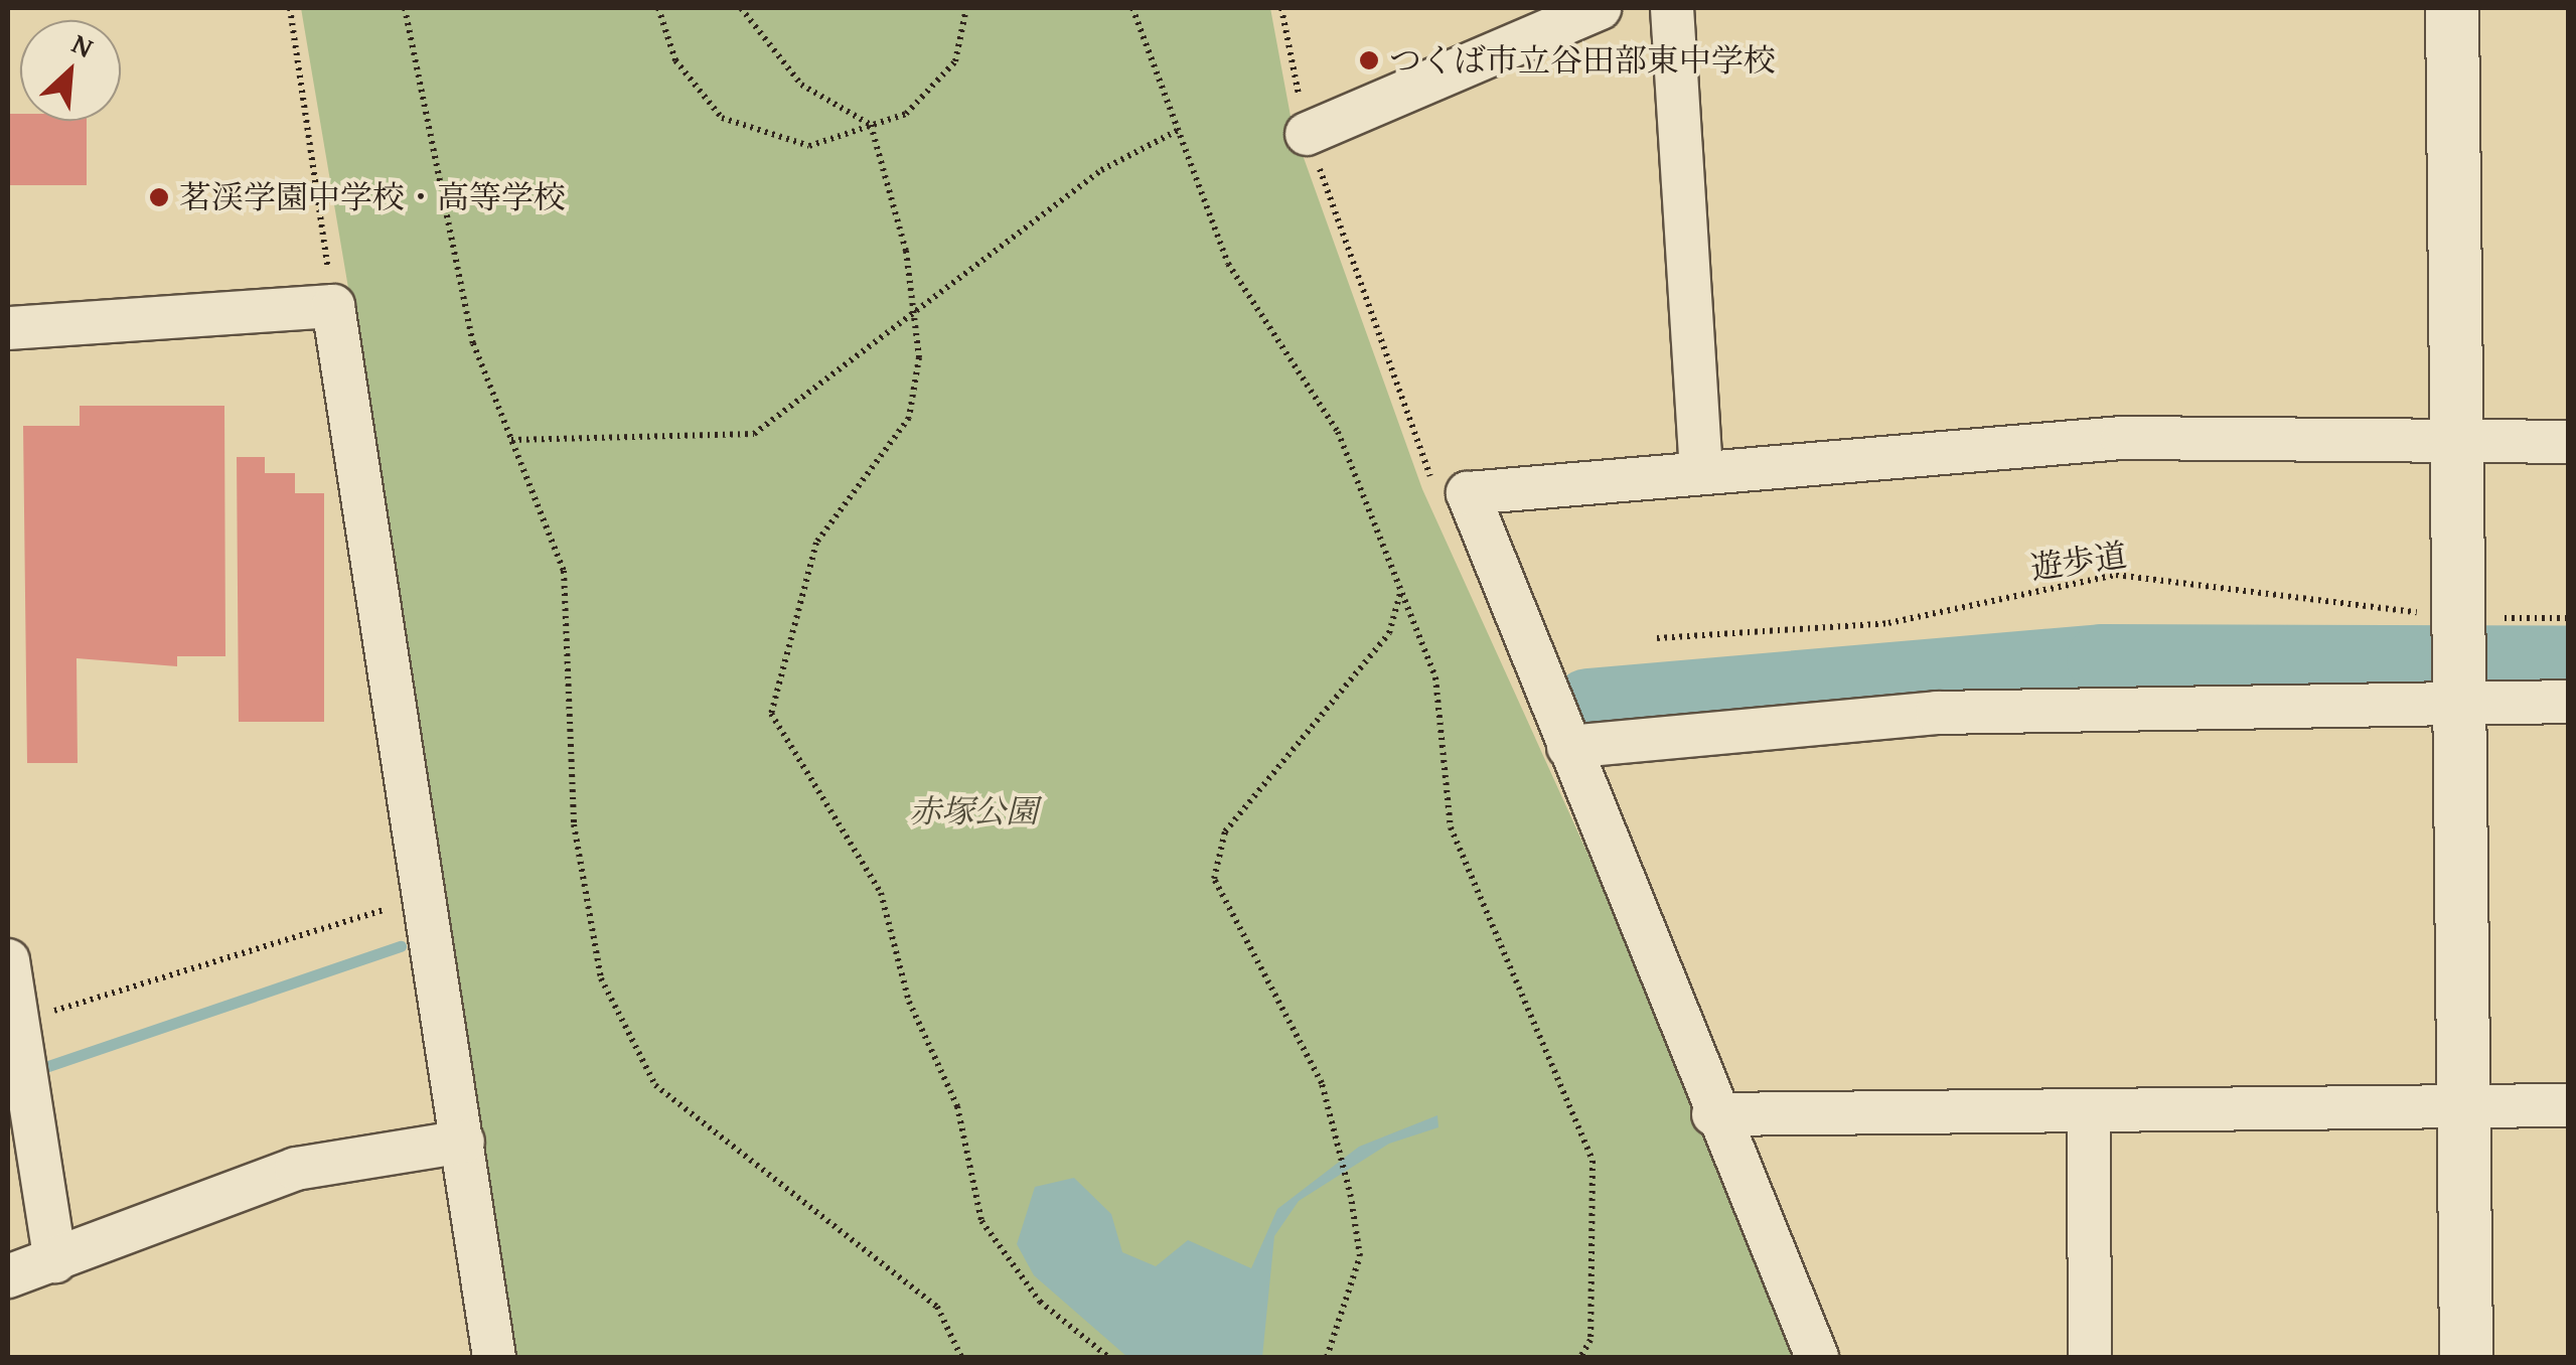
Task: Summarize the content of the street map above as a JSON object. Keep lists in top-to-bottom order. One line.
{"streets":{"path":["遊歩道"]},"parks":["赤塚公園"],"places":["つくば市立谷田部東中学校","茗渓学園中学校・高等学校"],"north":"top right"}
